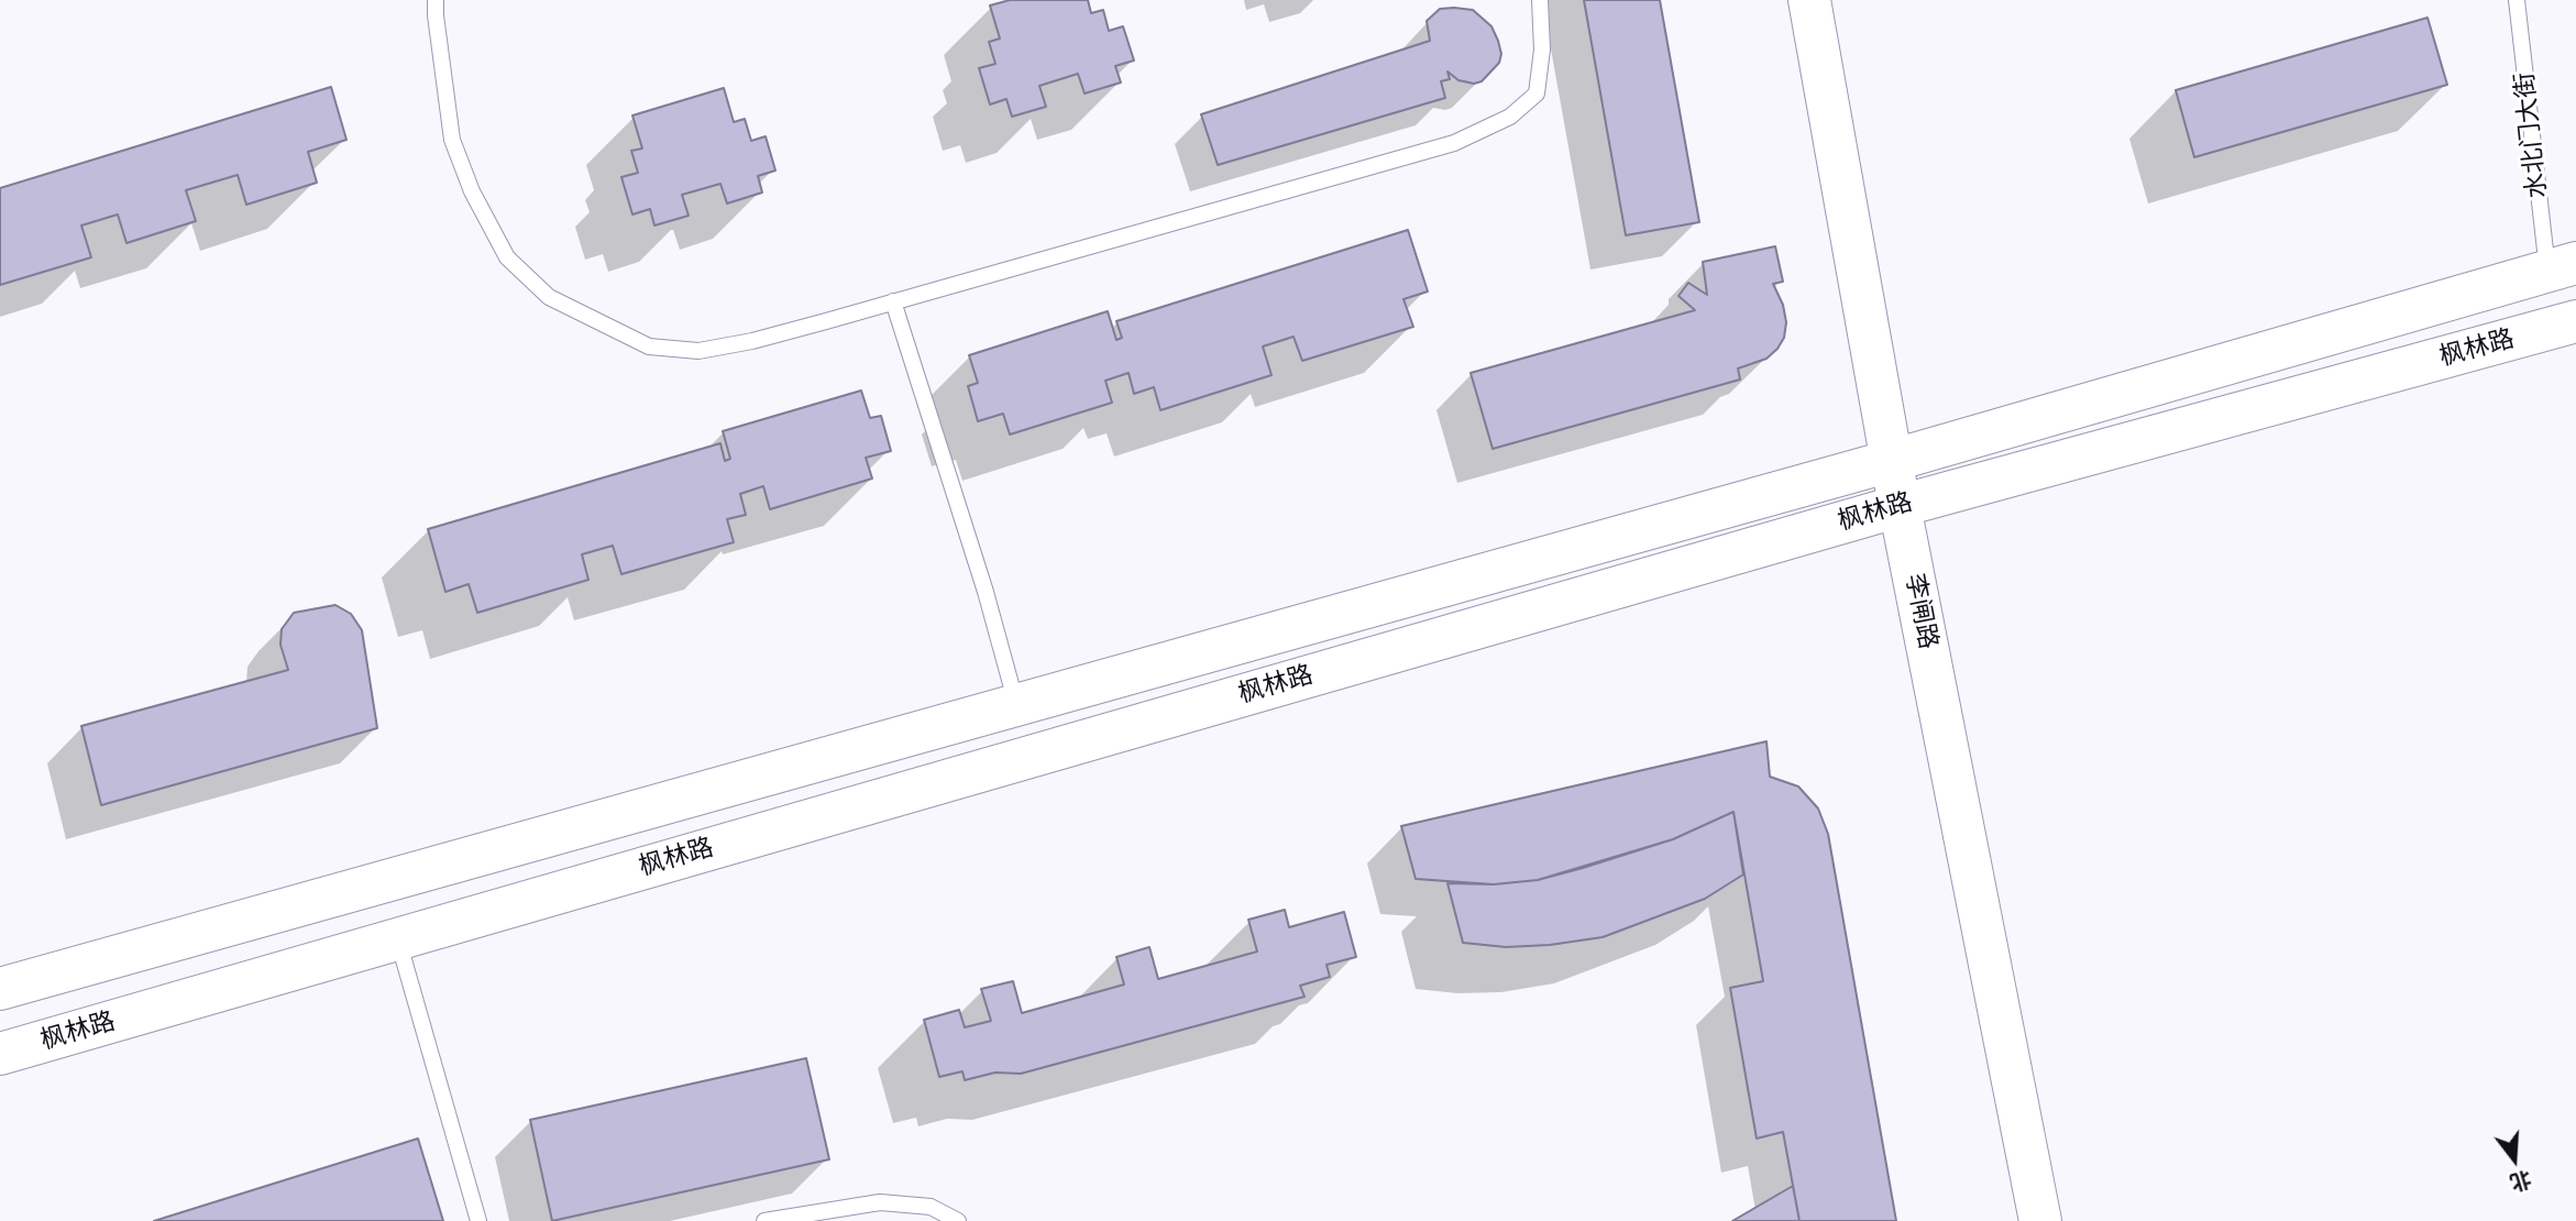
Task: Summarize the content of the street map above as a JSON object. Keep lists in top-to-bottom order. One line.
{"streets":{"main road":["枫林路","李闸路"],"lane":["水北门大街"]},"crossings":[["水北门大街","枫林路"],["枫林路","李闸路"]],"north":"bottom"}
